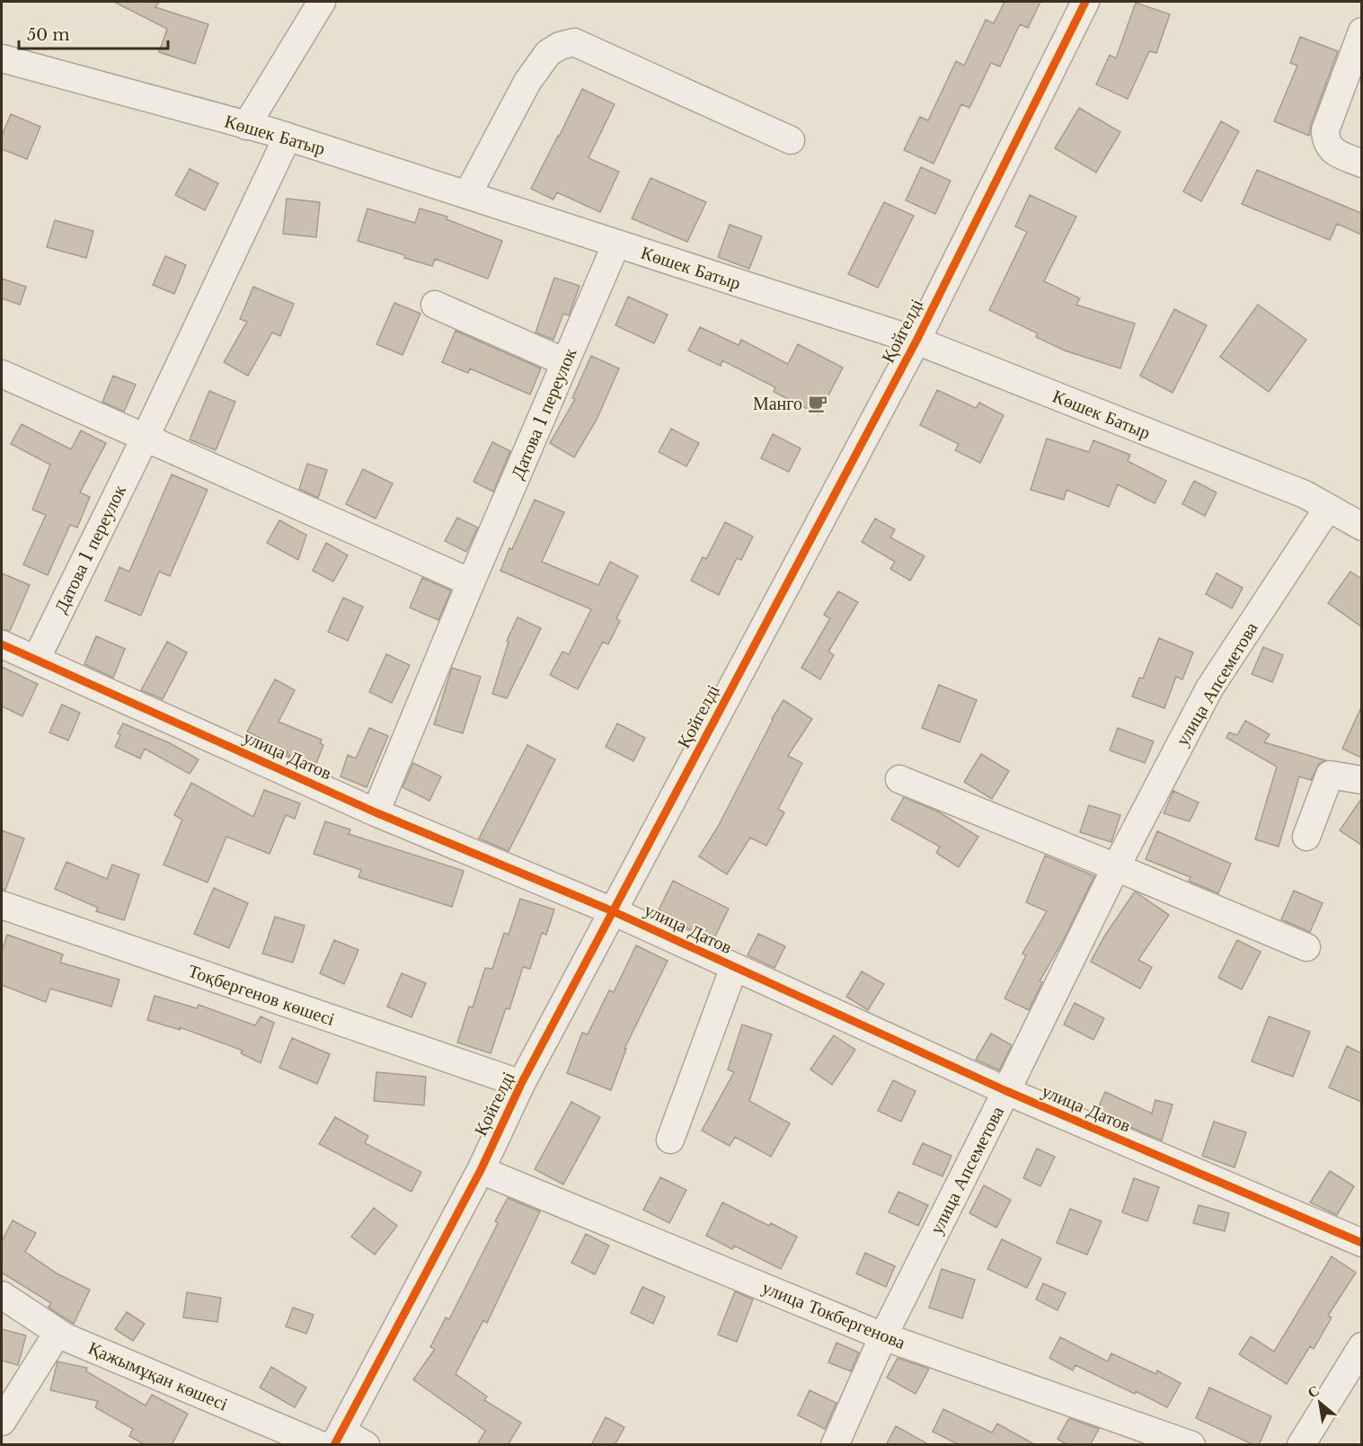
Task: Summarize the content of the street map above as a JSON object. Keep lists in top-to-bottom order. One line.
{"streets":{"street":["Көшек Батыр","Қойгелді","Датова 1 переулок","улица Апсеметова","улица Датов","Тоқбергенов көшесі","улица Токбергенова","Қажымұқан көшесі"]},"crossings":[["Көшек Батыр","Қойгелді"],["Көшек Батыр","Датова 1 переулок"],["Көшек Батыр","улица Апсеметова"],["Қойгелді","улица Датов"],["Қойгелді","Тоқбергенов көшесі"],["Қойгелді","улица Токбергенова"],["Қойгелді","Қажымұқан көшесі"],["Датова 1 переулок","улица Датов"],["улица Апсеметова","улица Датов"],["улица Апсеметова","улица Токбергенова"]],"places":{"cafe":["Манго"]},"scale_bar":"50 m","north":"top left"}
